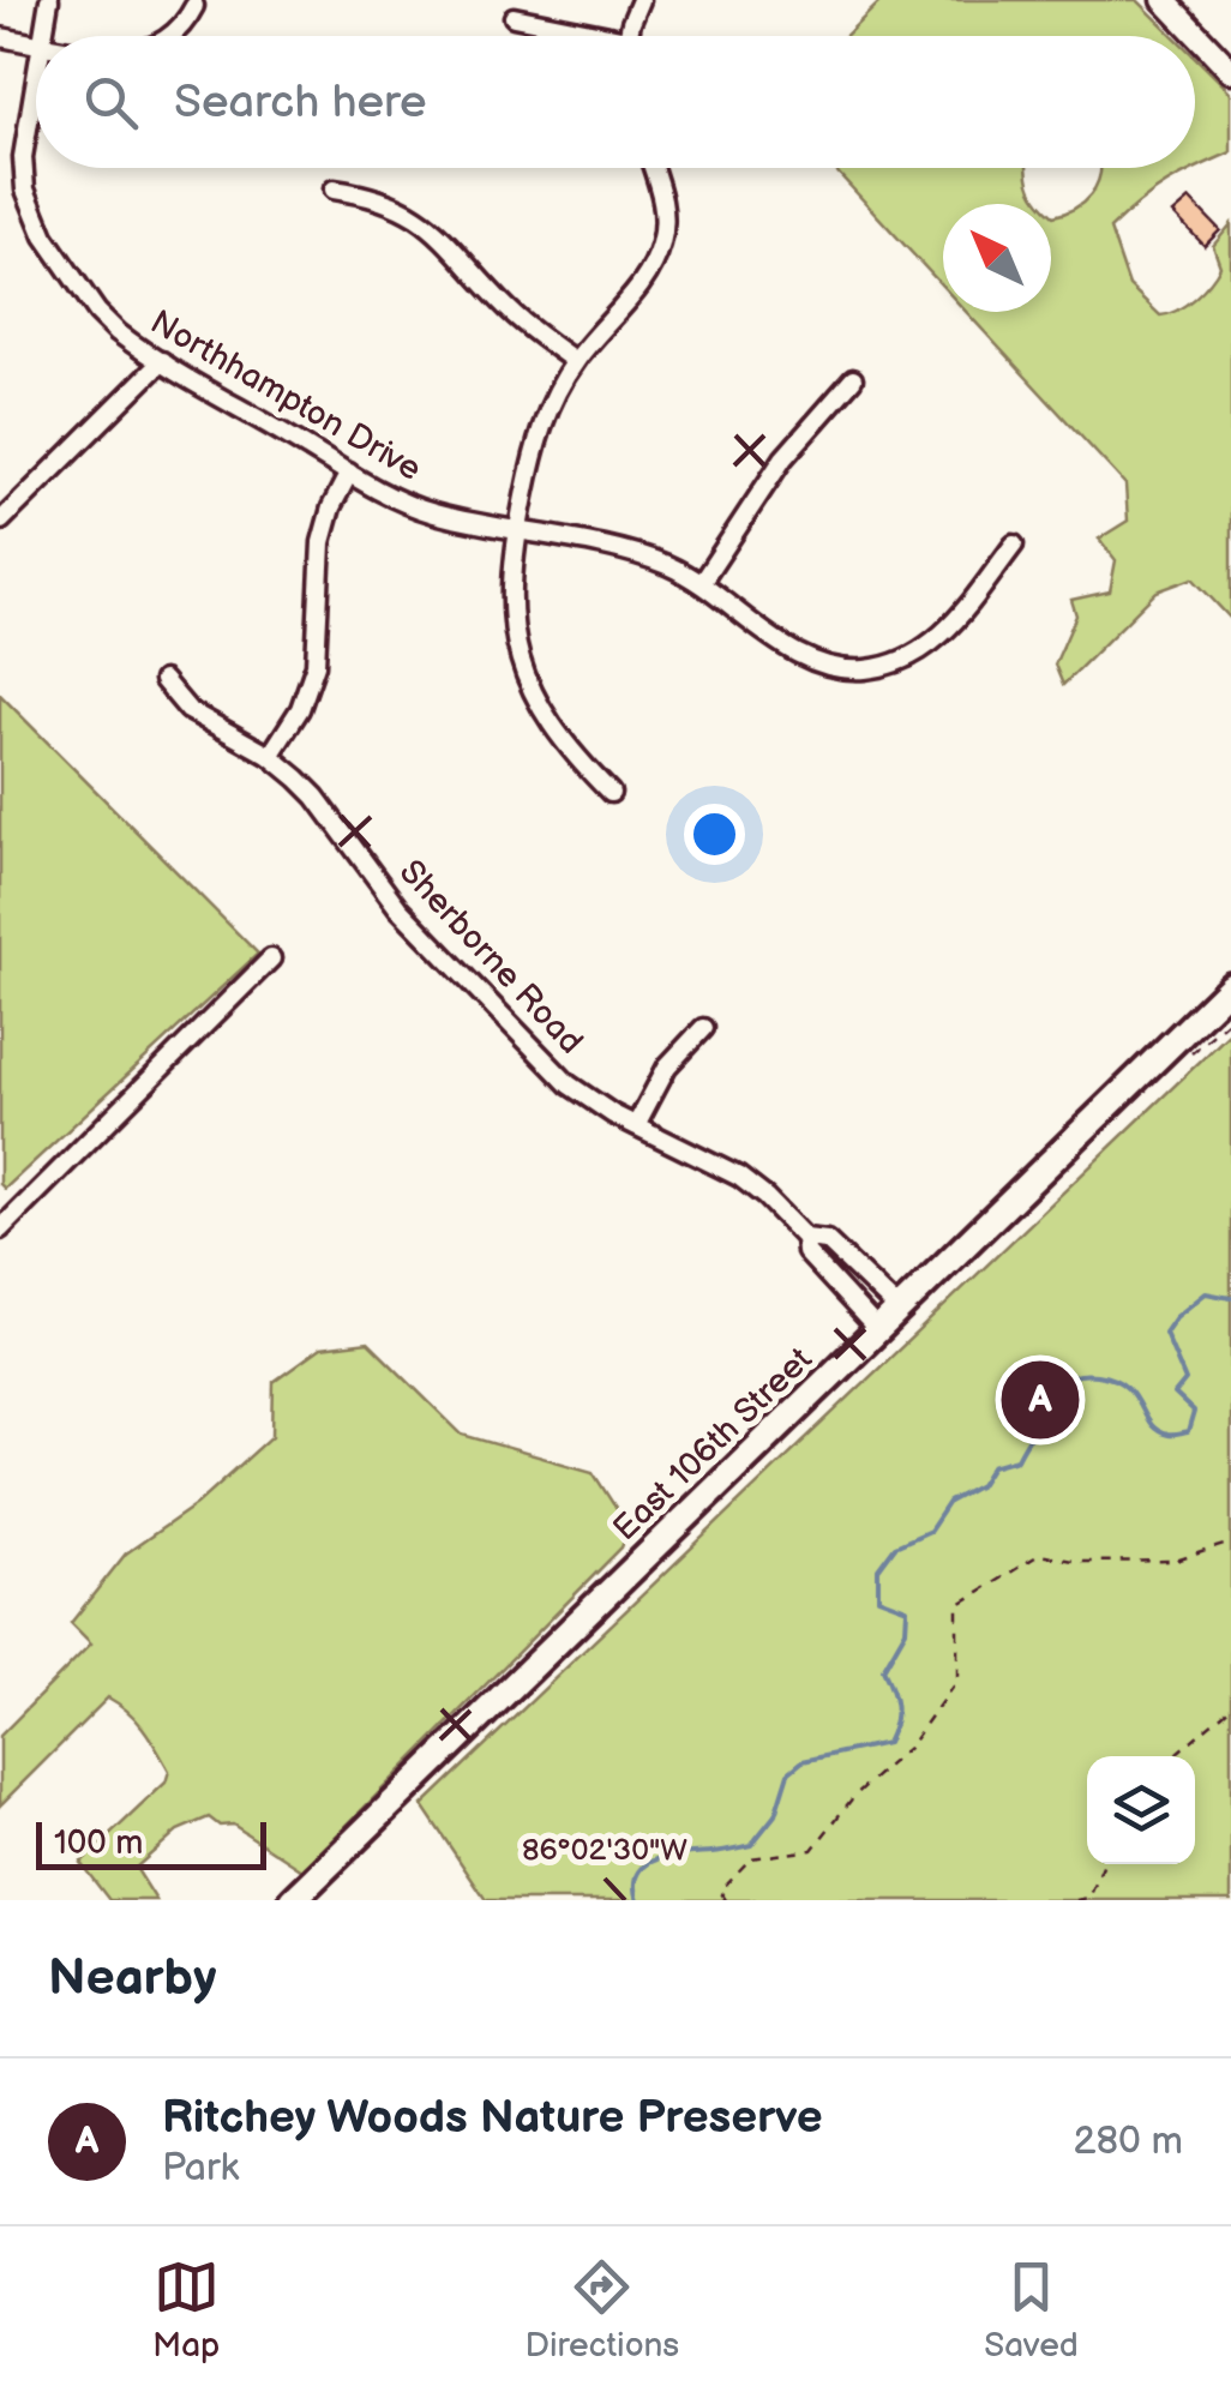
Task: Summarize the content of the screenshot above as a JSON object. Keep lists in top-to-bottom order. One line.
{"streets":{"main road":["East 106th Street"],"street":["Northhampton Drive","Sherborne Road"]},"crossings":[["Sherborne Road","East 106th Street"]],"scale_bar":"100 m","north":"top left","page":{"search":"Search here","pins":"A","scale":"100 m","heading":"Nearby","list":[{"mark":"A","name":"Ritchey Woods Nature Preserve","note":"Park","value":"280 m"}],"nav":["Map","Directions","Saved"]},"coordinates":["86°02'30\"W"]}
